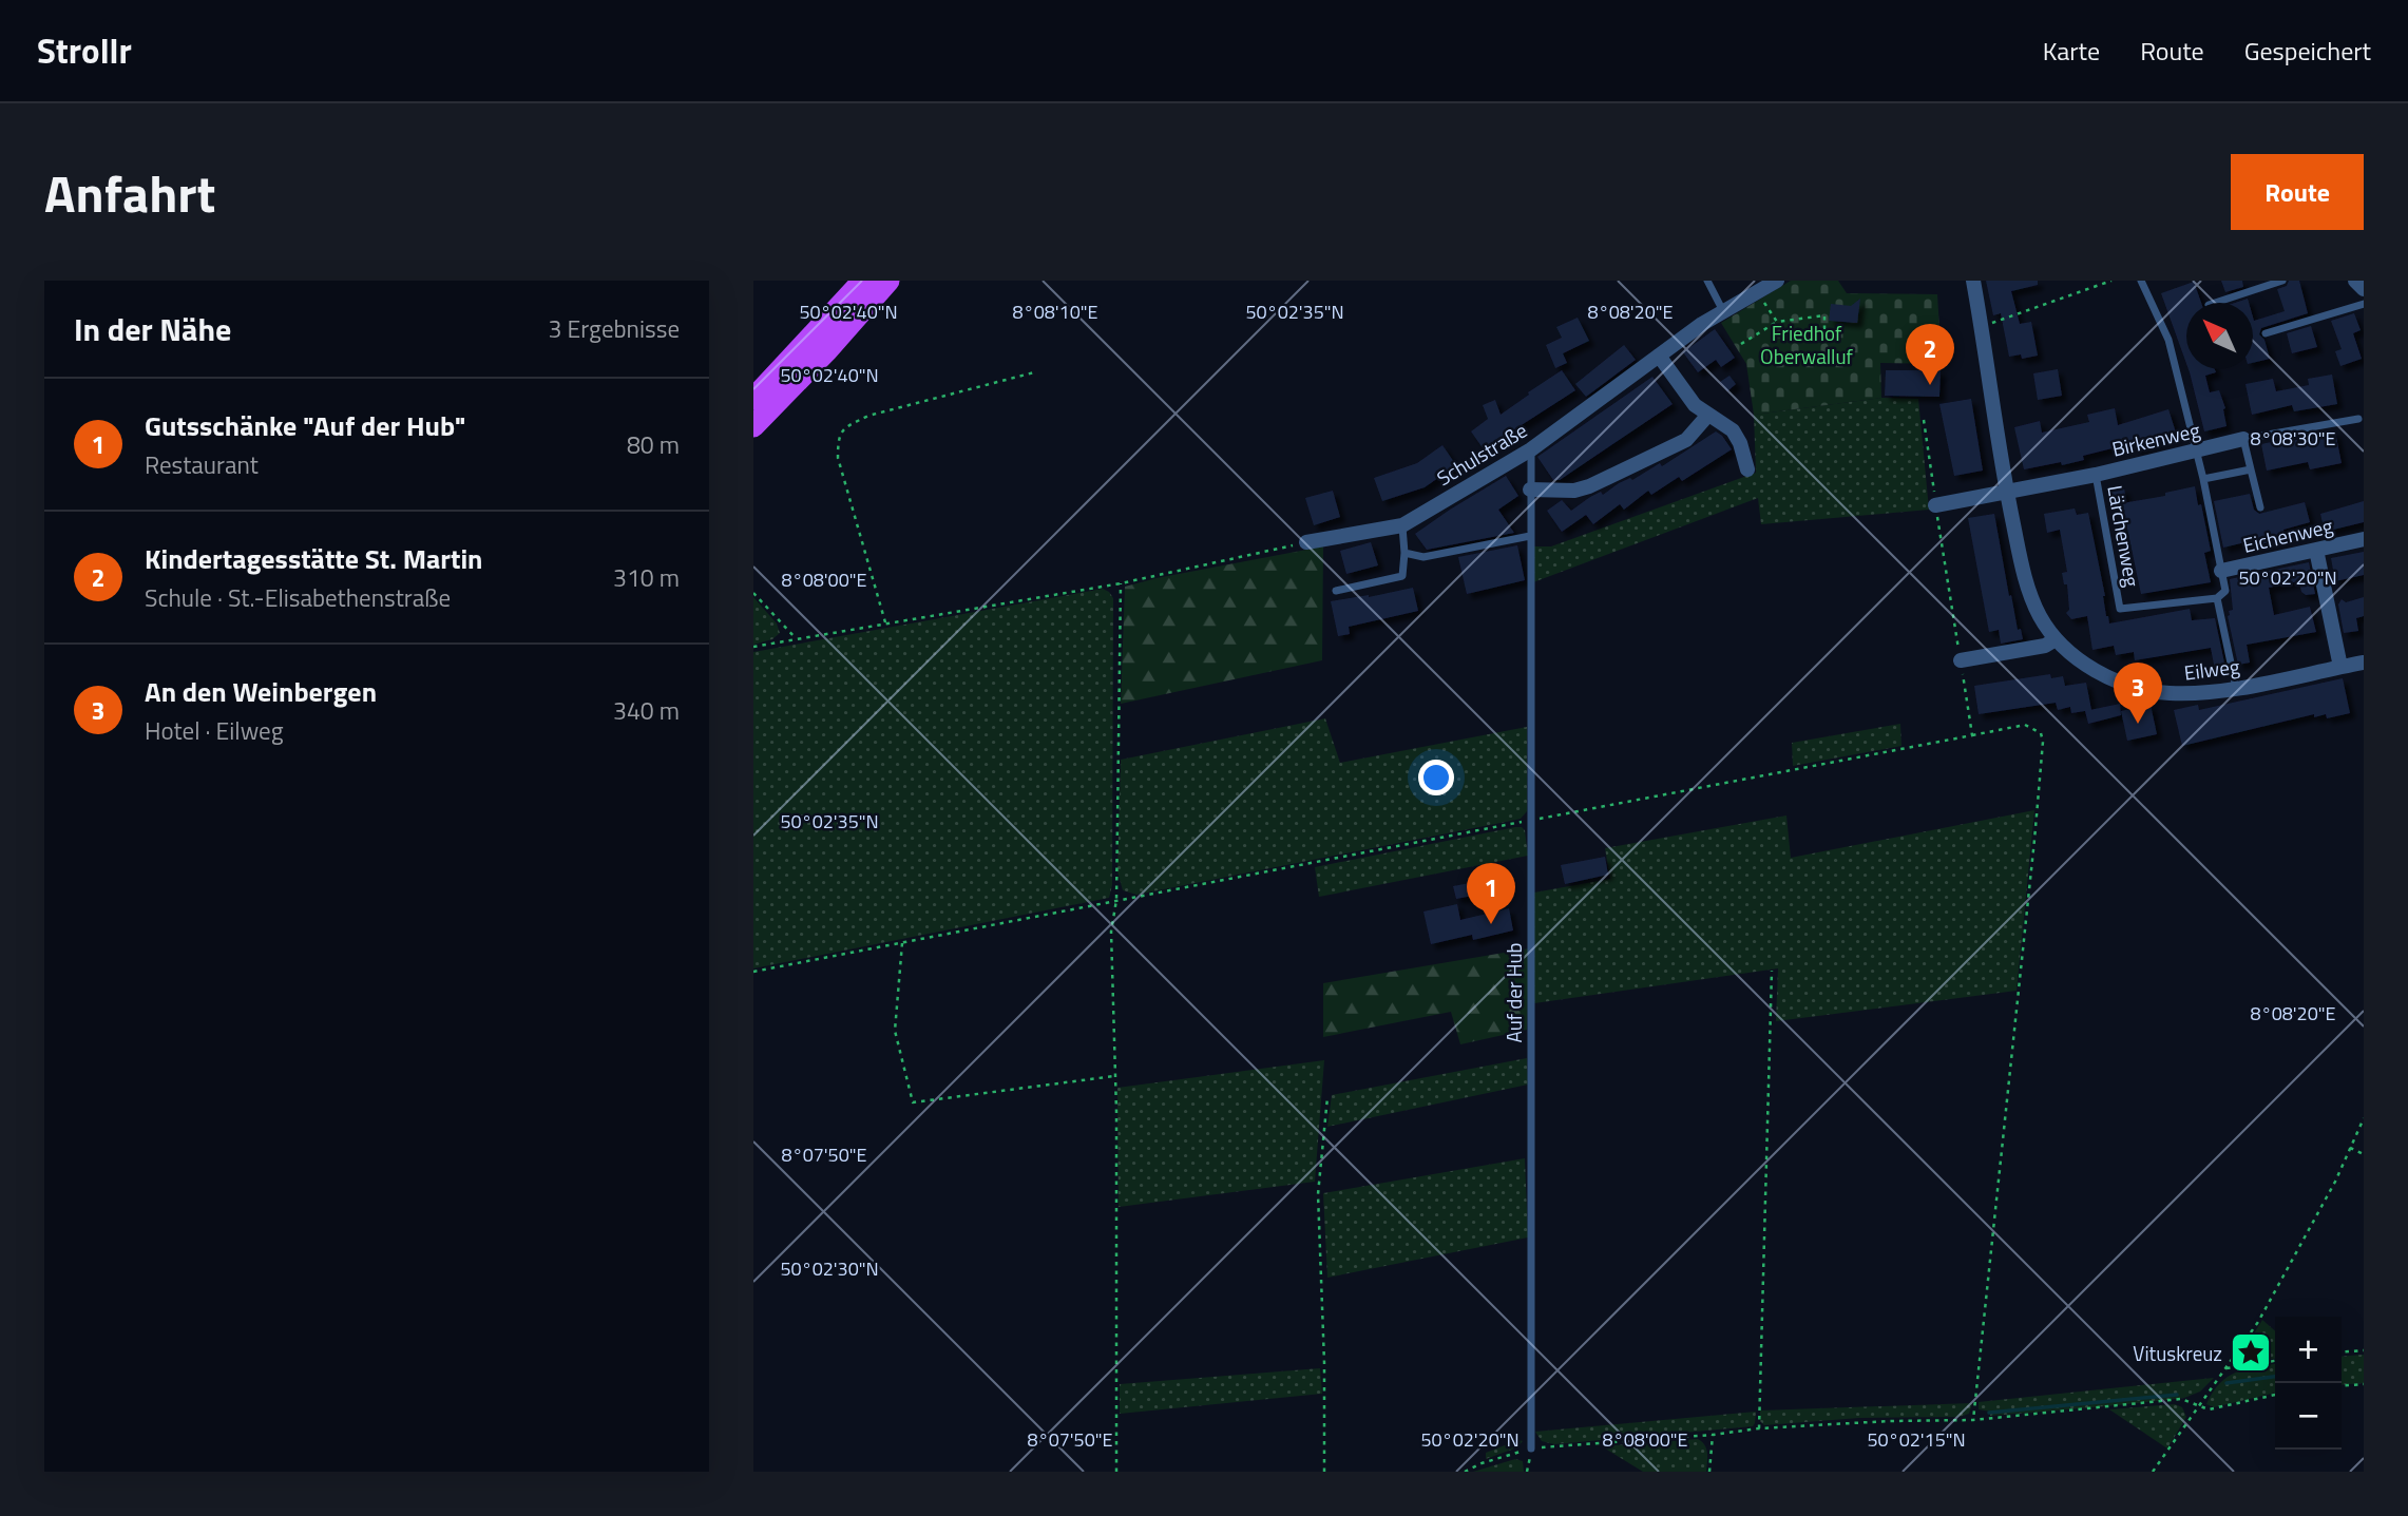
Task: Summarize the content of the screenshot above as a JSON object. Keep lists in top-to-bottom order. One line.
{"streets":{"street":["Birkenweg","Schulstraße","Eichenweg","Eilweg"],"lane":["Lärchenweg","Auf der Hub"]},"crossings":[["Birkenweg","Lärchenweg"],["Birkenweg","Eilweg"],["Schulstraße","Auf der Hub"]],"parks":["Friedhof Oberwalluf"],"places":{"place":["Vituskreuz"]},"north":"top left","page":{"header":"Strollr","nav":["Karte","Route","Gespeichert"],"title":"Anfahrt","buttons":"Route","heading":["In der Nähe","3 Ergebnisse"],"pins":["2","3","1"],"list":[{"mark":"1","name":"Gutsschänke \"Auf der Hub\"","note":"Restaurant","value":"80 m"},{"mark":"2","name":"Kindertagesstätte St. Martin","note":"Schule · St.-Elisabethenstraße","value":"310 m"},{"mark":"3","name":"An den Weinbergen","note":"Hotel · Eilweg","value":"340 m"}],"map_buttons":["+","−"]},"coordinates":["50°02'40\"N","8°08'10\"E","50°02'35\"N","8°08'20\"E","8°08'30\"E","50°02'20\"N","8°08'00\"E","8°07'50\"E","50°02'30\"N","50°02'15\"N"]}
